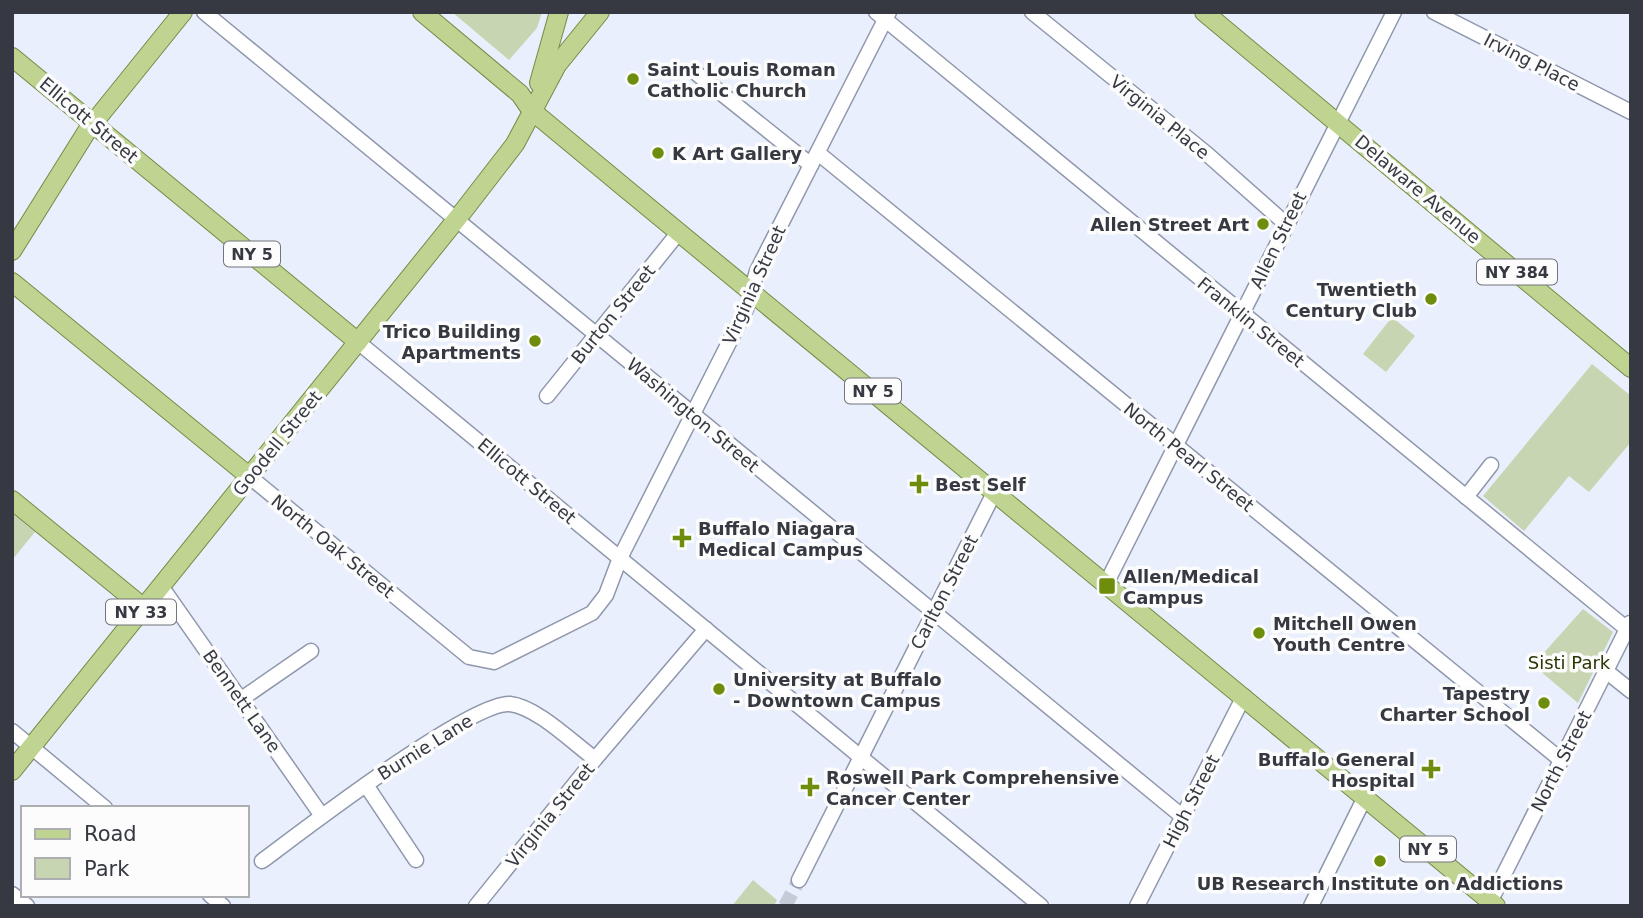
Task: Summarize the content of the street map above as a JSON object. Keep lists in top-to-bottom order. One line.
{"streets":{"main road":["Ellicott Street","Delaware Avenue","NY 5","NY 384","Goodell Street","North Oak Street","NY 33"],"street":["Irving Place","Virginia Place","Allen Street","Virginia Street","Burton Street","Franklin Street","Washington Street","North Pearl Street","Carlton Street","Bennett Lane","Burnie Lane","North Street","High Street"]},"crossings":[["Virginia Place","Allen Street"],["Ellicott Street","Virginia Street"],["Ellicott Street","Goodell Street"],["Ellicott Street","North Oak Street"],["Ellicott Street","Carlton Street"],["Delaware Avenue","Allen Street"],["Allen Street","NY 5"],["Allen Street","Franklin Street"],["Allen Street","North Pearl Street"],["NY 5","Virginia Street"],["NY 5","Burton Street"],["NY 5","Goodell Street"],["NY 5","Carlton Street"],["NY 5","North Street"],["NY 5","High Street"],["Virginia Street","Franklin Street"],["Virginia Street","Washington Street"],["Virginia Street","North Pearl Street"],["Virginia Street","North Oak Street"],["Virginia Street","Burnie Lane"],["Burton Street","Washington Street"],["Franklin Street","North Street"],["Washington Street","Goodell Street"],["Washington Street","Carlton Street"],["Washington Street","High Street"],["Goodell Street","North Oak Street"],["Goodell Street","Bennett Lane"],["North Pearl Street","North Street"],["Bennett Lane","Burnie Lane"]],"parks":["Sisti Park"],"places":{"other":["Saint Louis Roman Catholic Church","K Art Gallery","Allen Street Art","Twentieth Century Club","Trico Building Apartments","Mitchell Owen Youth Centre","University at Buffalo - Downtown Campus","Tapestry Charter School","UB Research Institute on Addictions"],"health":["Best Self","Buffalo Niagara Medical Campus","Buffalo General Hospital","Roswell Park Comprehensive Cancer Center"],"transit":["Allen/Medical Campus"]},"legend":["Road","Park"]}
